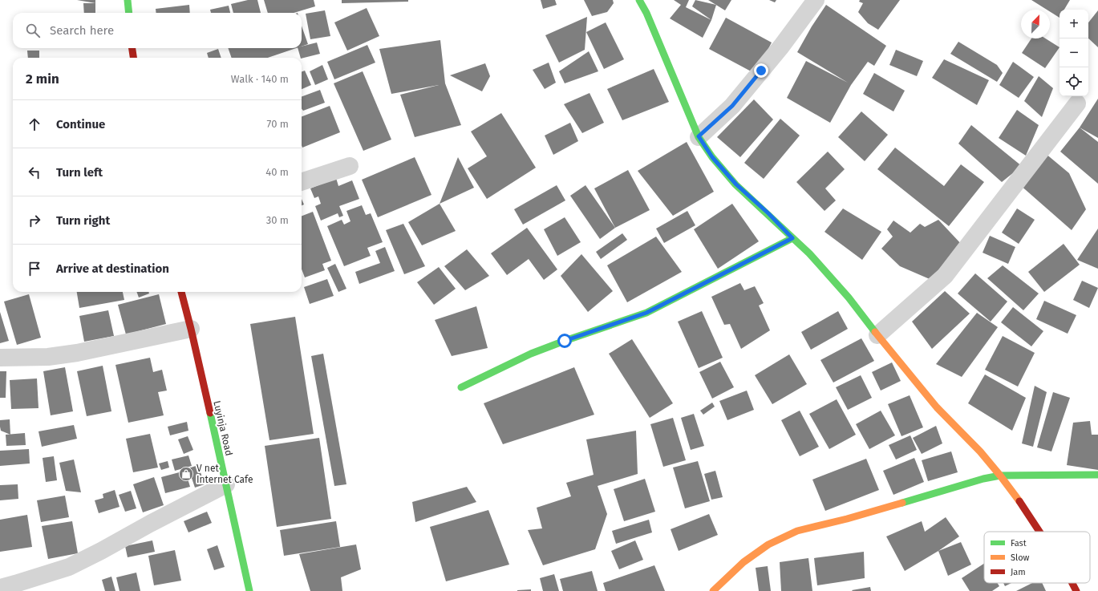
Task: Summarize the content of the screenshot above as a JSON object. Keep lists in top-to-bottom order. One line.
{"streets":{"street":["Luyinja Road"]},"places":{"shop":["V net Internet Cafe"]},"legend":["Fast","Slow","Jam"],"north":"top right","page":{"map_buttons":["+","−"],"search":"Search here","heading":["2 min","Walk · 140 m"],"list":[["Continue","70 m"],["Turn left","40 m"],["Turn right","30 m"],"Arrive at destination"]}}
